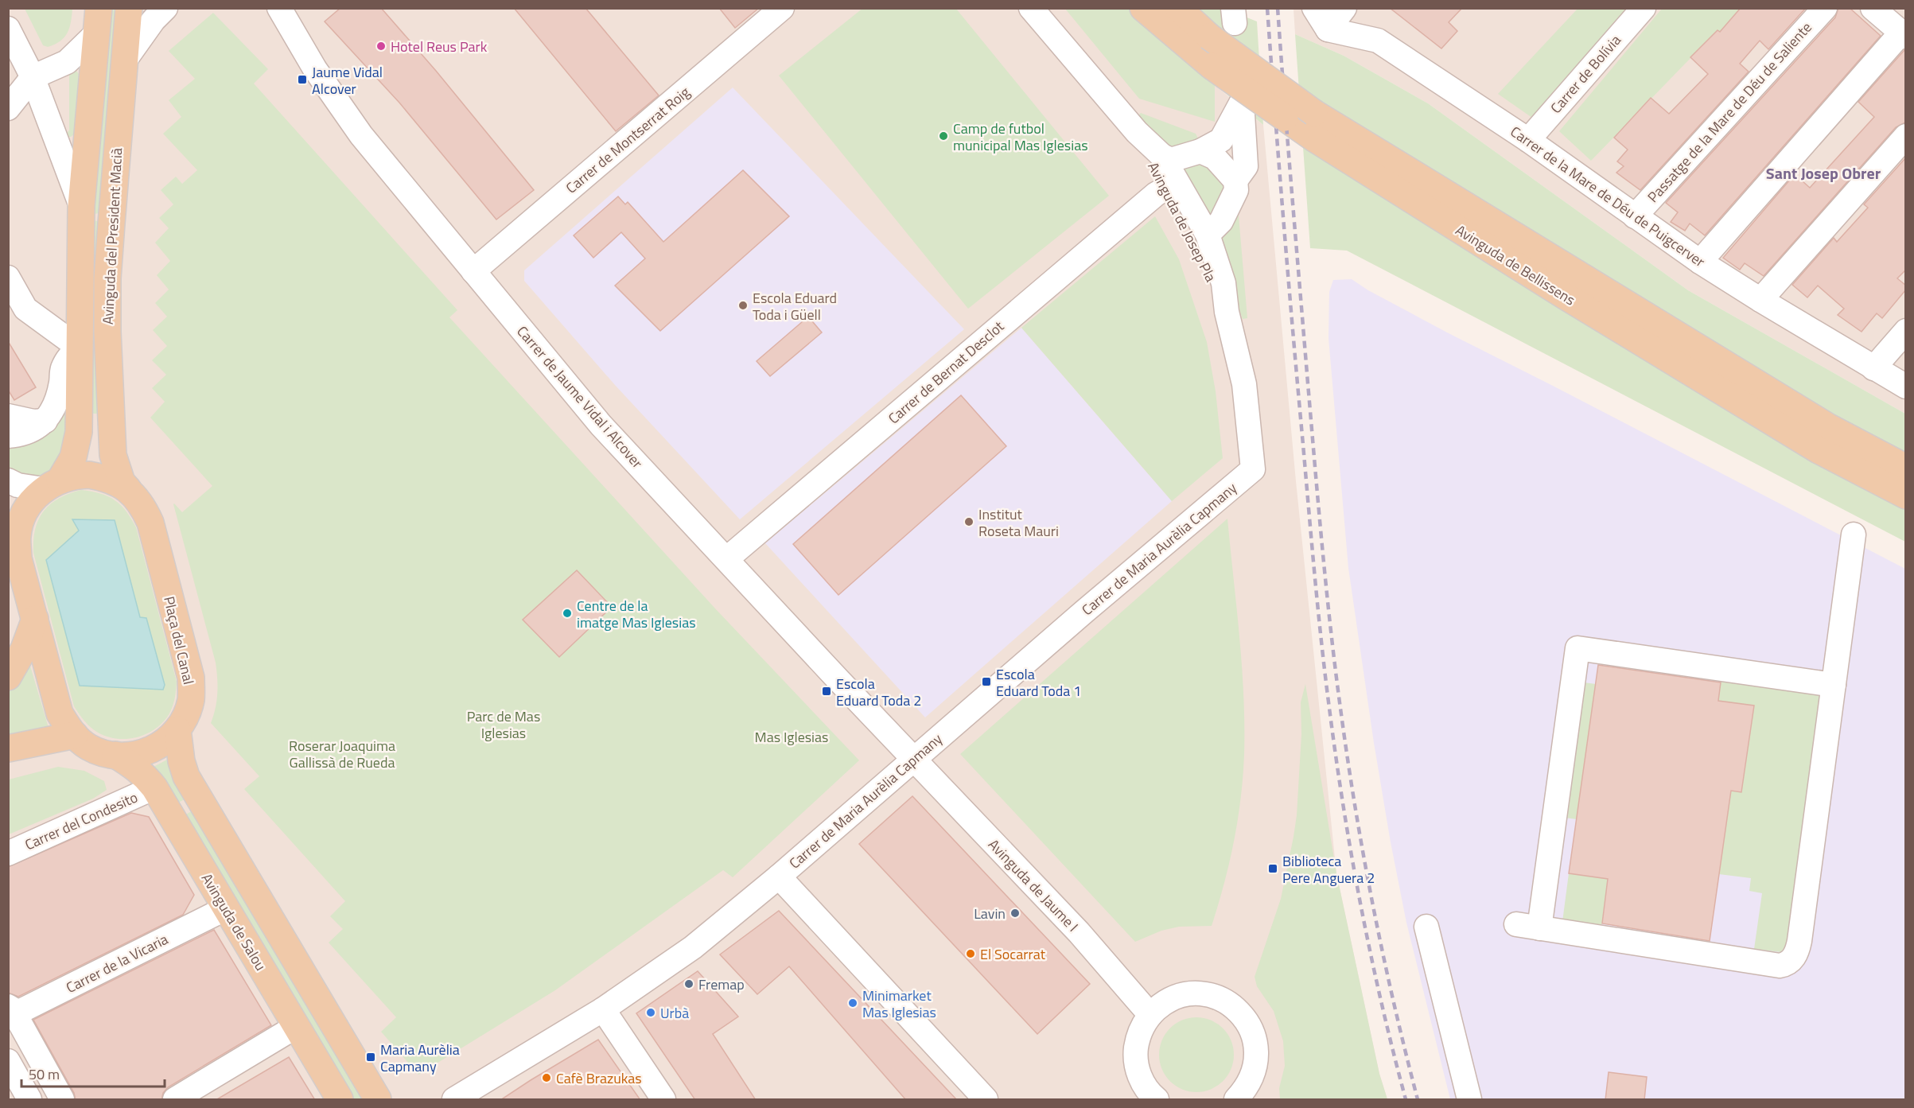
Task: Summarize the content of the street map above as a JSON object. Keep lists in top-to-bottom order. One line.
{"streets":{"main road":["Avinguda del President Macià","Avinguda de Bellissens","Plaça del Canal","Avinguda de Salou"],"street":["Carrer de Bolívia","Passatge de la Mare de Déu de Saliente","Carrer de Montserrat Roig","Carrer de la Mare de Déu de Puigcerver","Avinguda de Josep Pla","Carrer de Bernat Desclot","Carrer de Jaume Vidal i Alcover","Carrer de Maria Aurèlia Capmany","Carrer del Condesito","Avinguda de Jaume I","Carrer de la Vicaria"]},"crossings":[["Carrer de Bolívia","Carrer de la Mare de Déu de Puigcerver"],["Passatge de la Mare de Déu de Saliente","Carrer de la Mare de Déu de Puigcerver"],["Carrer de Montserrat Roig","Carrer de Jaume Vidal i Alcover"],["Avinguda de Josep Pla","Carrer de Bernat Desclot"],["Avinguda de Josep Pla","Carrer de Maria Aurèlia Capmany"],["Avinguda del President Macià","Plaça del Canal"],["Carrer de Bernat Desclot","Carrer de Jaume Vidal i Alcover"],["Carrer de Jaume Vidal i Alcover","Carrer de Maria Aurèlia Capmany"],["Carrer de Jaume Vidal i Alcover","Avinguda de Jaume I"],["Carrer de Maria Aurèlia Capmany","Avinguda de Jaume I"],["Plaça del Canal","Avinguda de Salou"],["Carrer del Condesito","Avinguda de Salou"],["Avinguda de Salou","Carrer de la Vicaria"]],"districts":["Sant Josep Obrer"],"parks":["Parc de Mas Iglesias","Mas Iglesias","Roserar Joaquima Gallissà de Rueda"],"places":{"other":["Hotel Reus Park","Camp de futbol municipal Mas Iglesias","Escola Eduard Toda i Güell","Institut Roseta Mauri","Centre de la imatge Mas Iglesias","Lavin","El Socarrat","Fremap","Minimarket Mas Iglesias","Urbà","Cafè Brazukas"],"transit":["Jaume Vidal Alcover","Escola Eduard Toda 1","Escola Eduard Toda 2","Biblioteca Pere Anguera 2","Maria Aurèlia Capmany"]},"scale_bar":"50 m"}
